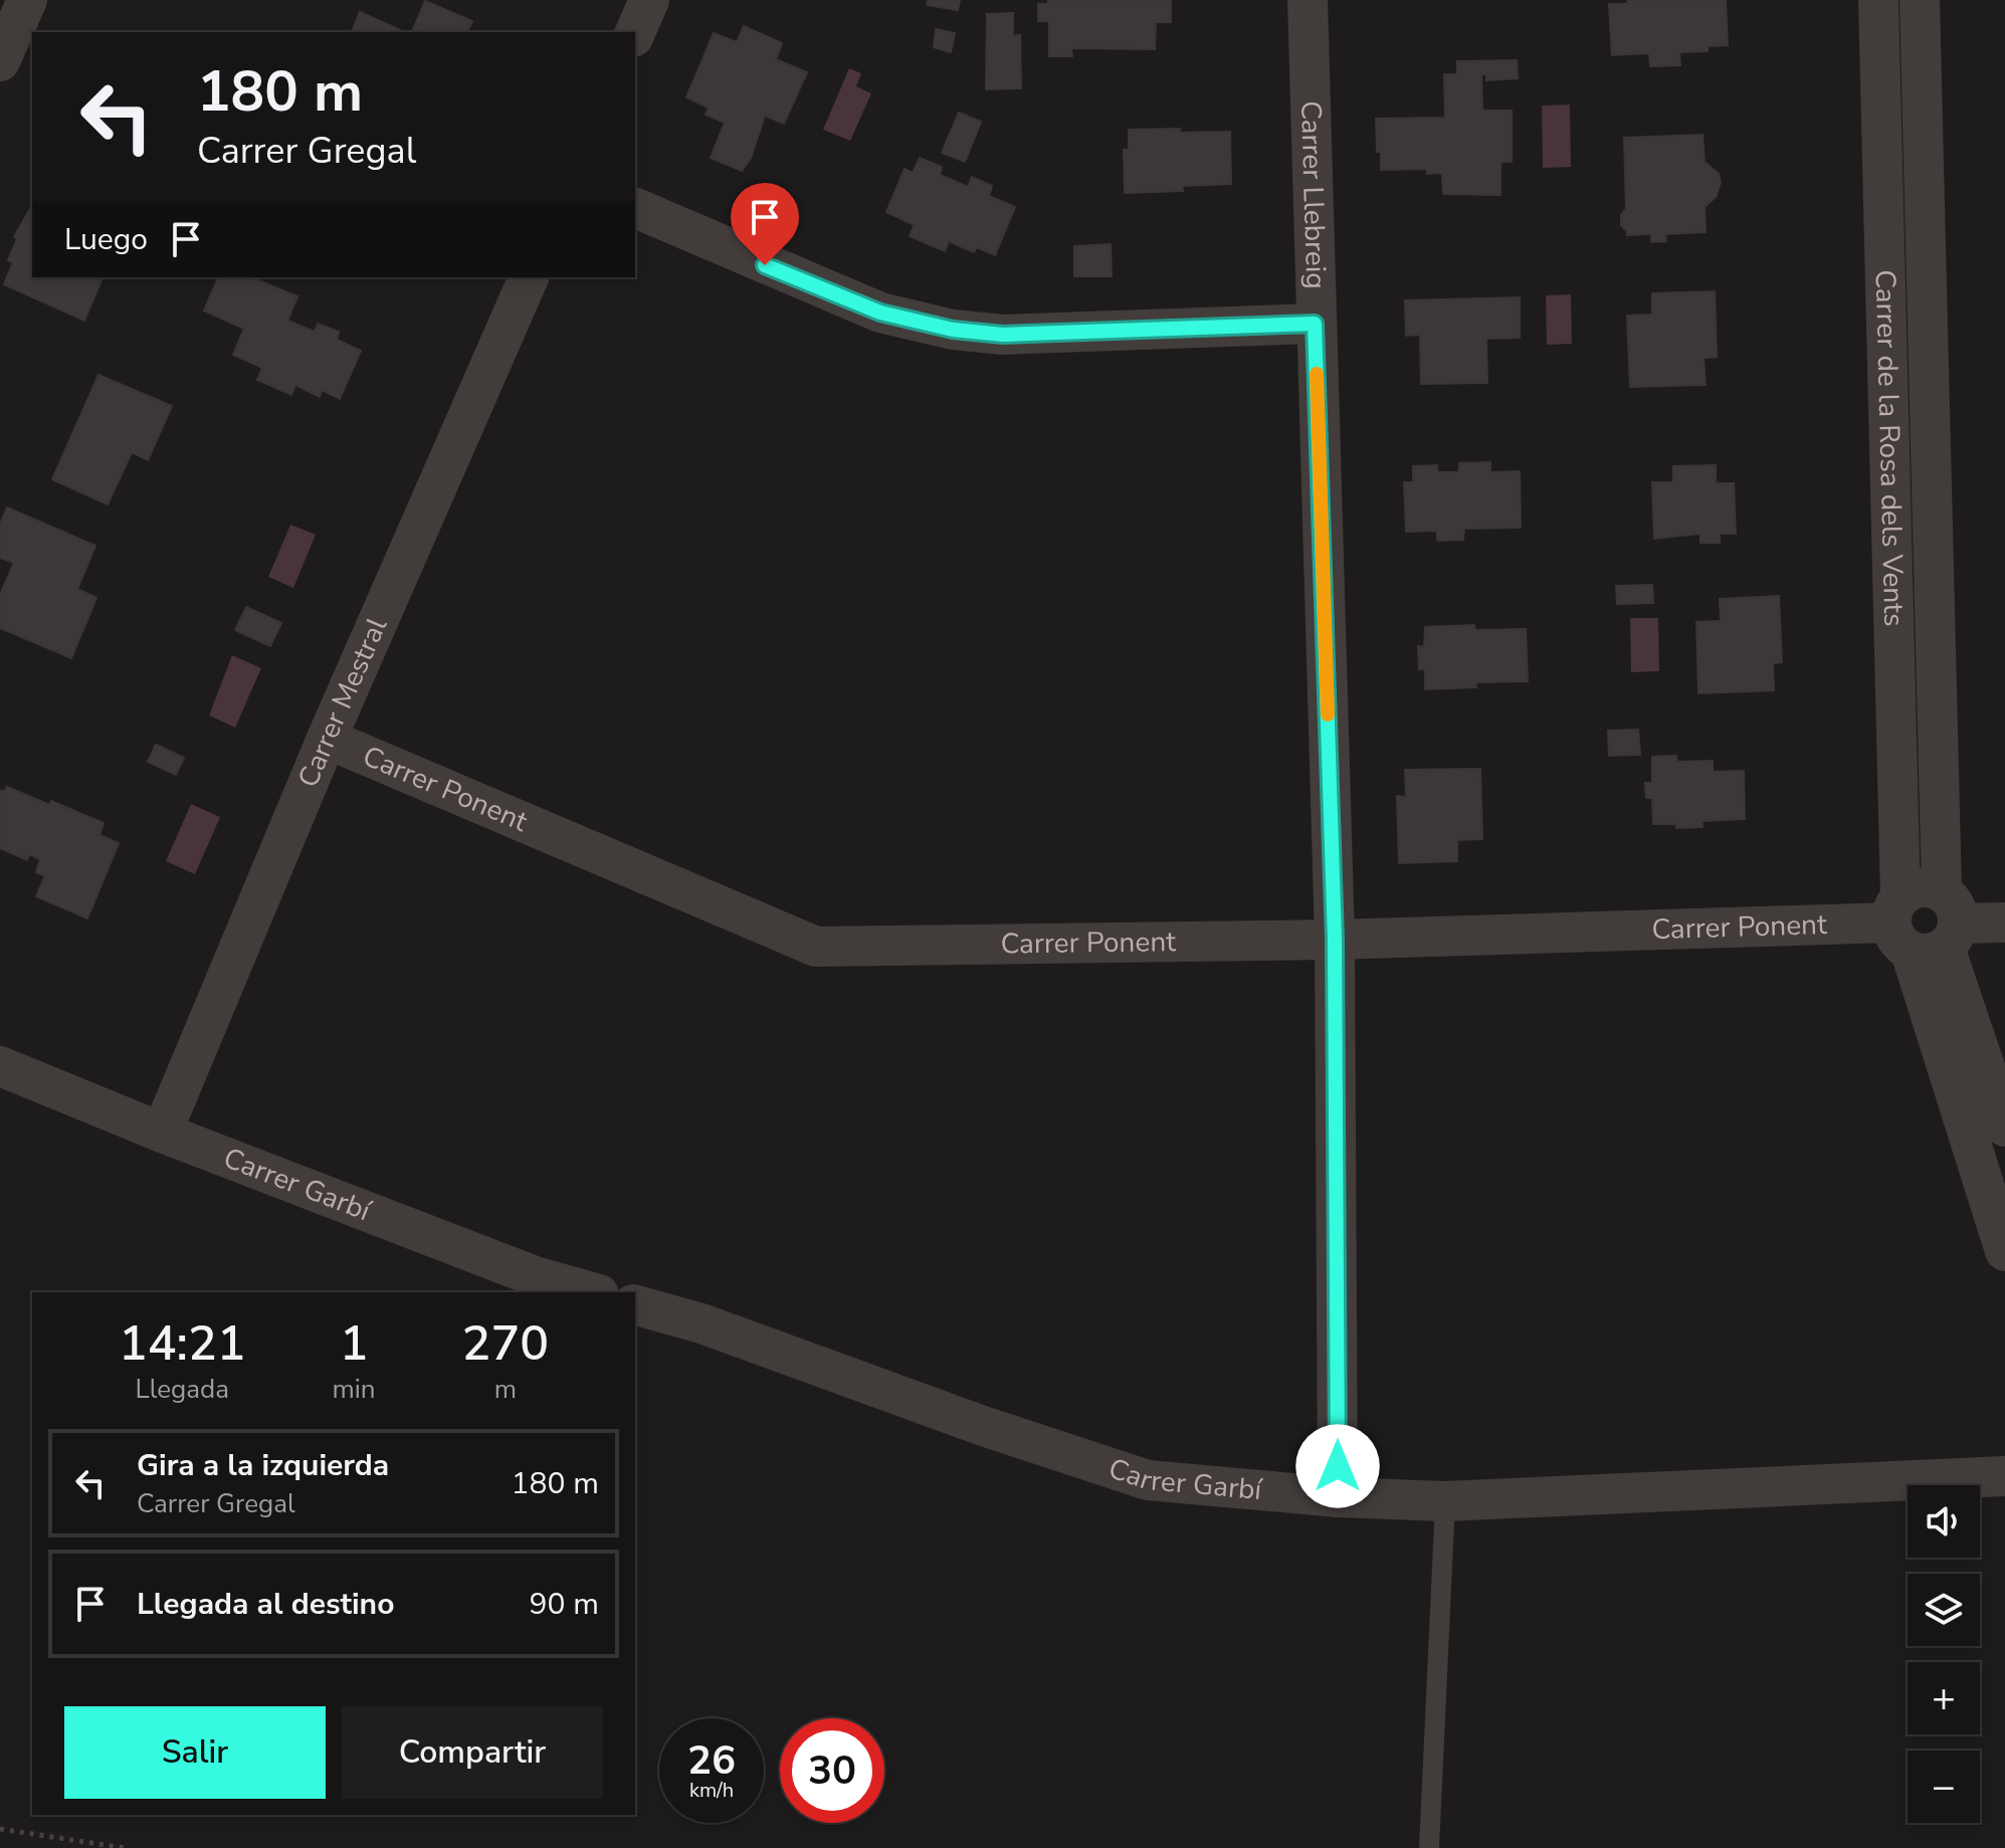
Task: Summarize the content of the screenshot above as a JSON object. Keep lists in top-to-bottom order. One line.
{"streets":{"street":["Carrer Llebreig","Carrer de la Rosa dels Vents","Carrer Mestral","Carrer Ponent","Carrer Garbí"]},"crossings":[["Carrer Llebreig","Carrer Ponent"],["Carrer Llebreig","Carrer Garbí"],["Carrer de la Rosa dels Vents","Carrer Ponent"],["Carrer Mestral","Carrer Ponent"],["Carrer Mestral","Carrer Garbí"]],"page":{"turn":["180 m","Carrer Gregal"],"then":"Luego","eta":["14:21","Llegada","1","min","270","m"],"list":[{"name":"Gira a la izquierda","note":"Carrer Gregal","value":"180 m"},{"name":"Llegada al destino","value":"90 m"}],"map_buttons":["+","−"],"buttons":["Salir","Compartir"],"speed":"26 km/h","limit":"30"}}
